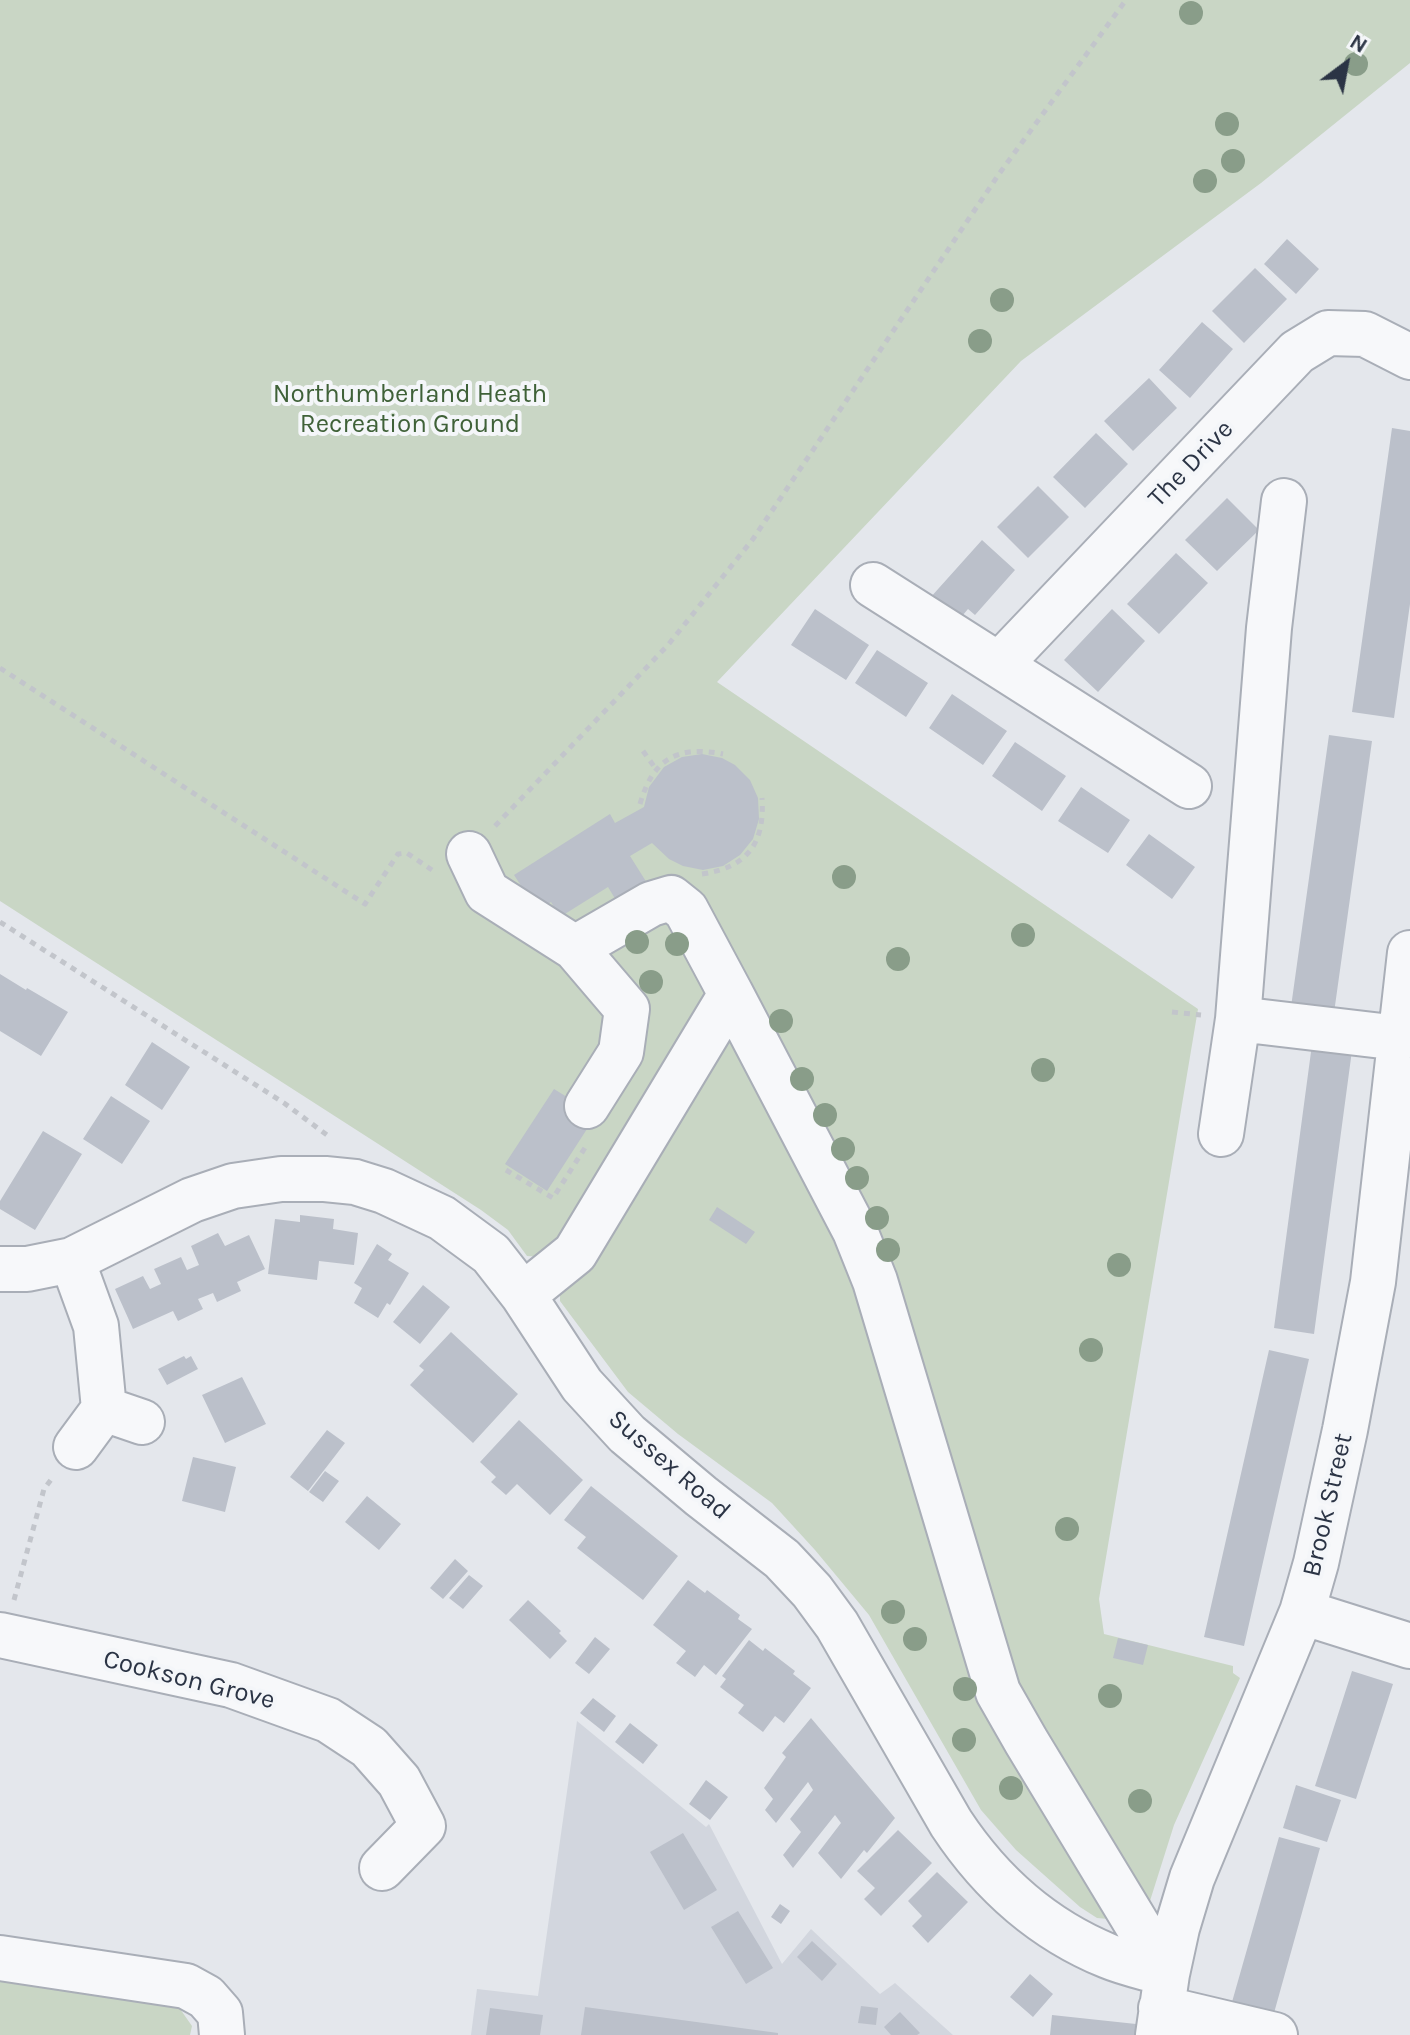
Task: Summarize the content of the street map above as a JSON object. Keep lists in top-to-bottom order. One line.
{"streets":{"street":["The Drive","Sussex Road","Brook Street","Cookson Grove"]},"crossings":[["Sussex Road","Brook Street"]],"parks":["Northumberland Heath Recreation Ground"],"north":"top right"}
